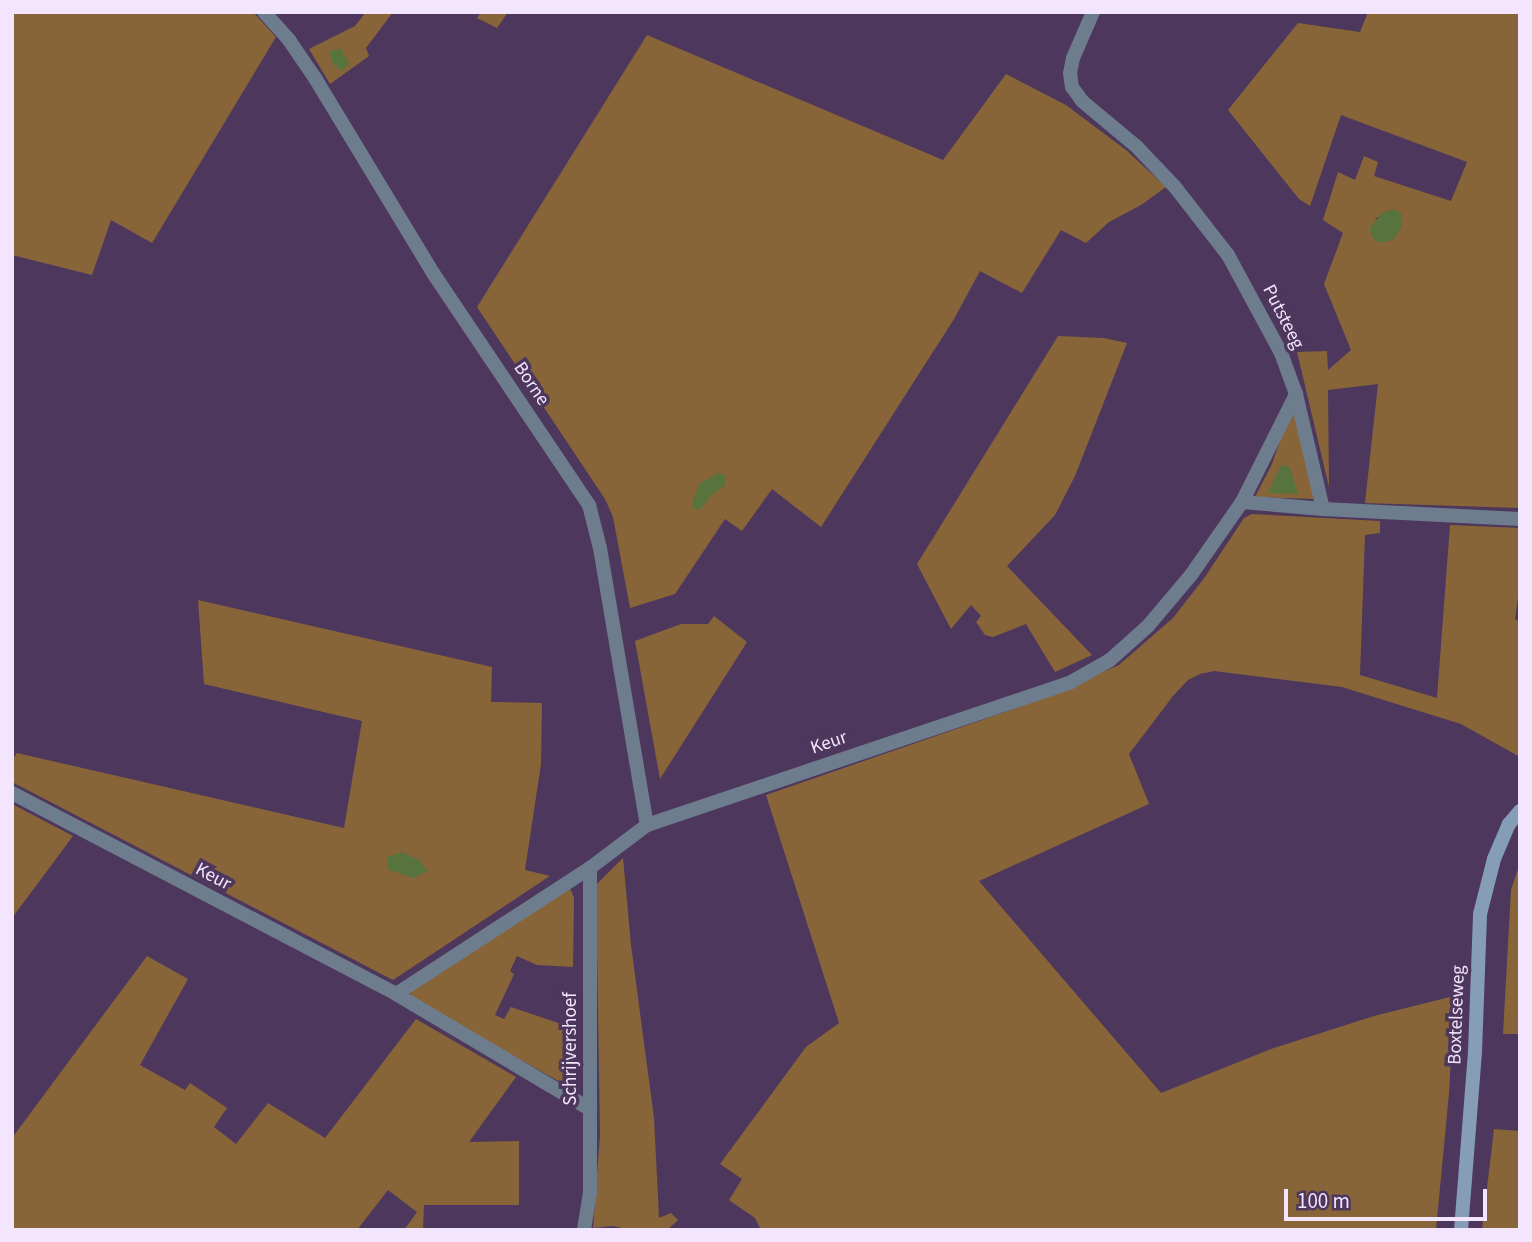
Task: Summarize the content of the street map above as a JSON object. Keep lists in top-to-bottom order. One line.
{"streets":{"main road":["Boxtelseweg"],"street":["Putsteeg","Borne","Keur","Schrijvershoef"]},"crossings":[["Putsteeg","Keur"],["Borne","Keur"],["Keur","Schrijvershoef"]],"scale_bar":"100 m"}
